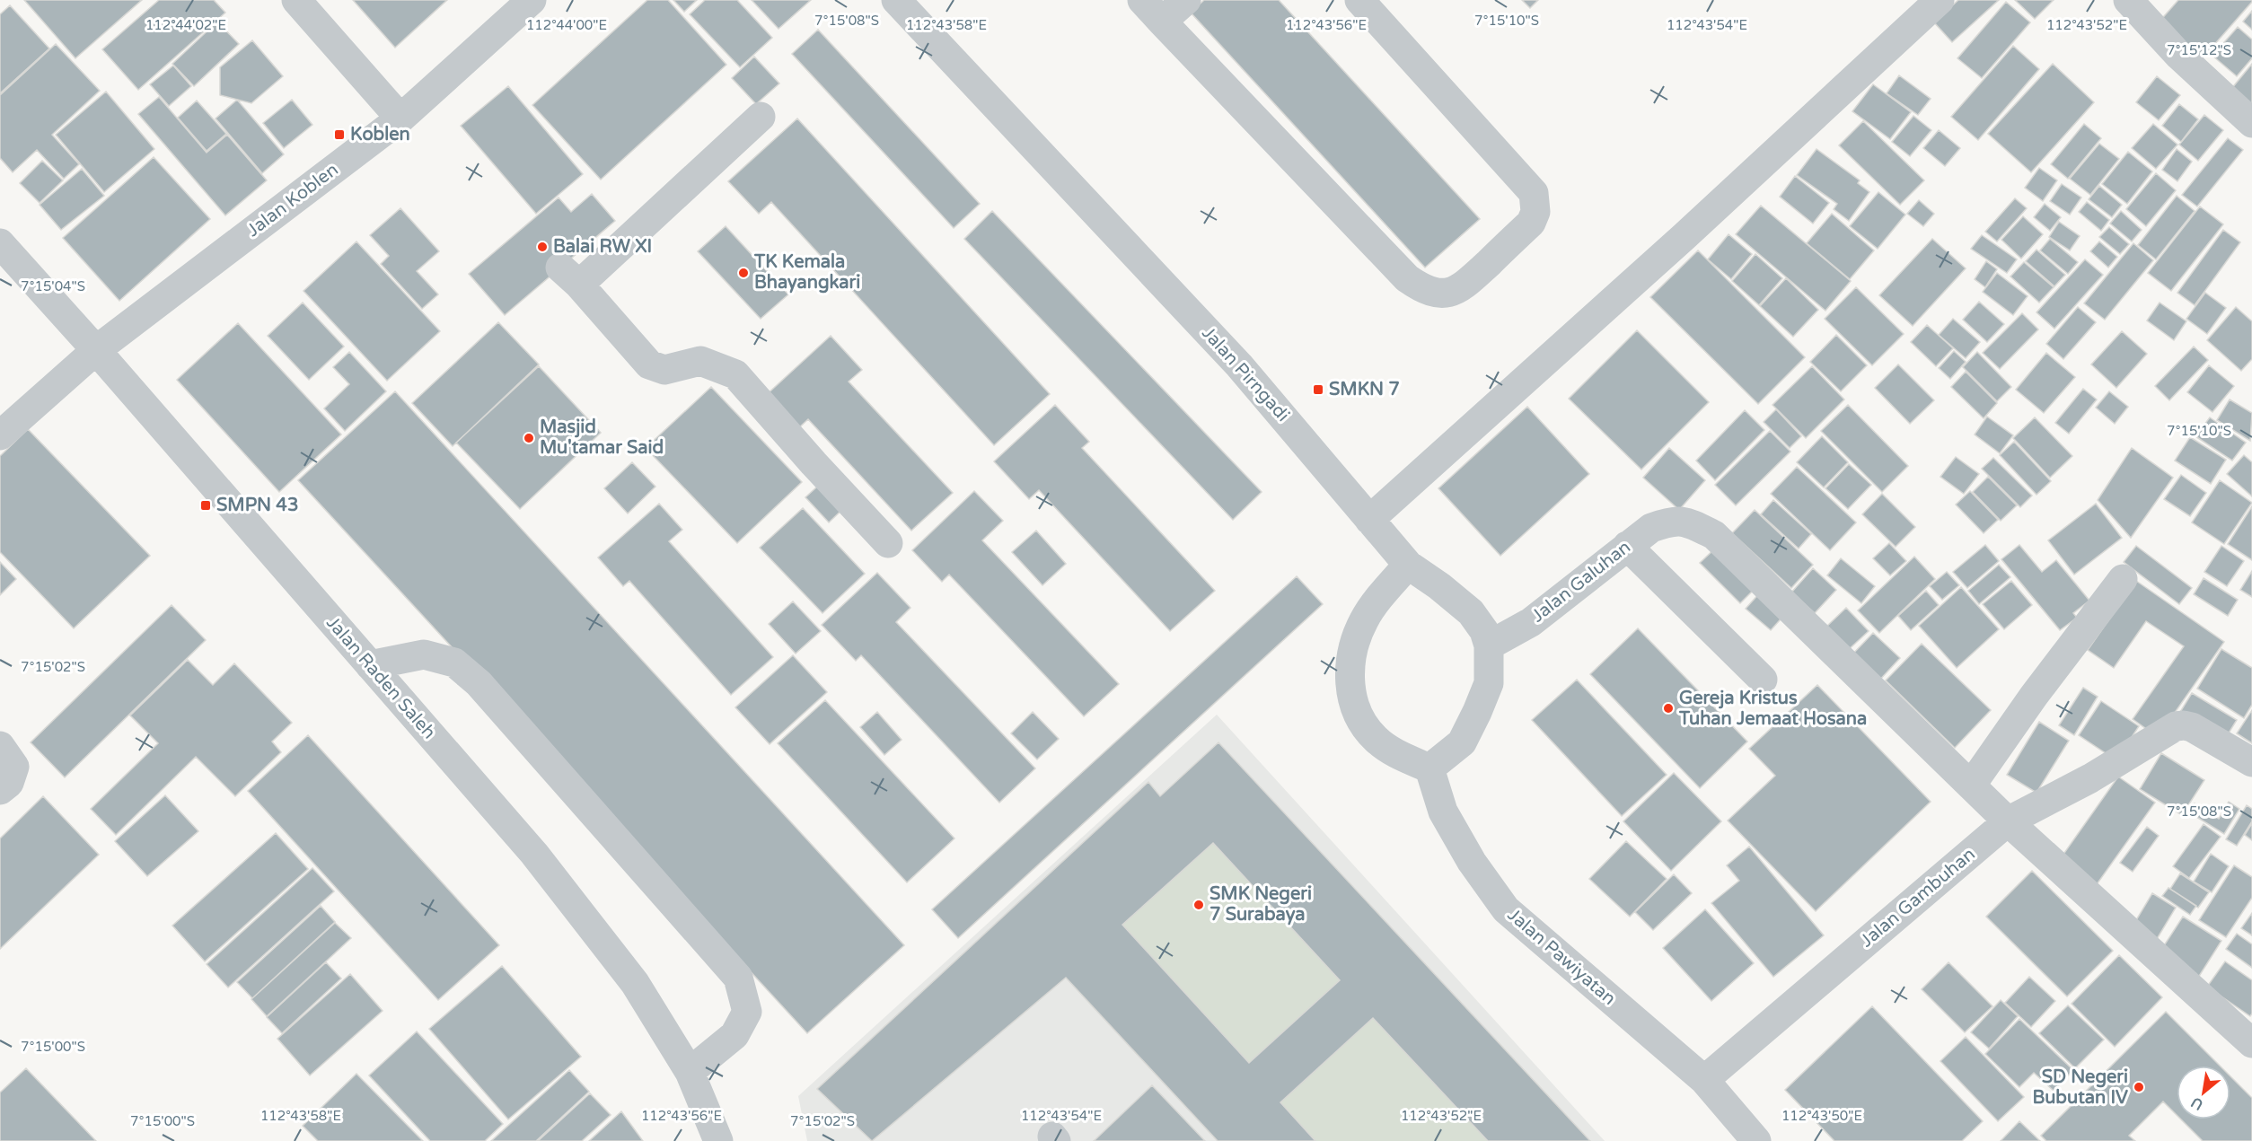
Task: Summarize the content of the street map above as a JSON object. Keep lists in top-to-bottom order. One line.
{"streets":{"street":["Jalan Koblen","Jalan Pirngadi","Jalan Galuhan","Jalan Raden Saleh","Jalan Gambuhan","Jalan Pawiyatan"]},"crossings":[["Jalan Koblen","Jalan Raden Saleh"],["Jalan Pirngadi","Jalan Galuhan"],["Jalan Pirngadi","Jalan Pawiyatan"],["Jalan Galuhan","Jalan Pawiyatan"],["Jalan Gambuhan","Jalan Pawiyatan"]],"places":{"transit":["Koblen","SMKN 7","SMPN 43"],"other":["Balai RW XI","TK Kemala Bhayangkari","Masjid Mu'tamar Said","Gereja Kristus Tuhan Jemaat Hosana","SMK Negeri 7 Surabaya","SD Negeri Bubutan IV"]},"north":"bottom left","coordinates":["7°15'08\"S","7°15'10\"S","112°44'02\"E","112°44'00\"E","112°43'58\"E","112°43'56\"E","112°43'52\"E","112°43'54\"E","7°15'12\"S","7°15'04\"S","7°15'02\"S","7°15'00\"S","112°43'50\"E"]}
